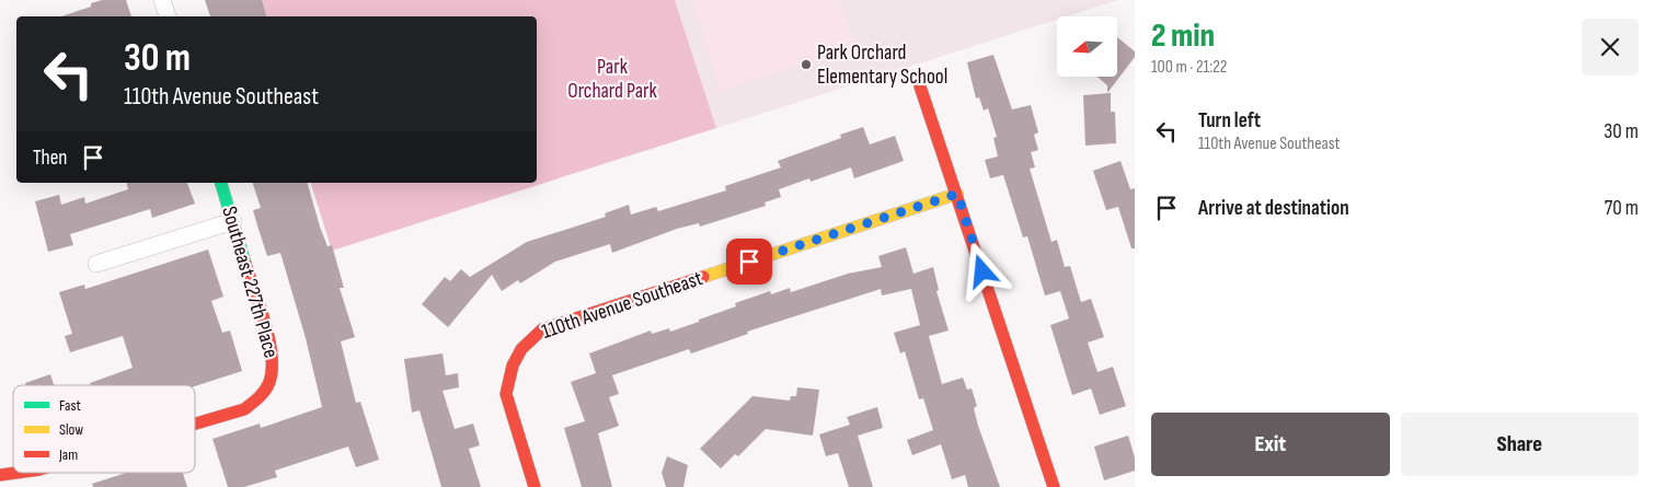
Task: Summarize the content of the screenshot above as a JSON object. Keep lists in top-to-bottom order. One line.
{"streets":{"street":["Southeast 227th Place","110th Avenue Southeast"]},"parks":["Park Orchard Park"],"places":["Park Orchard Elementary School"],"legend":["Fast","Slow","Jam"],"north":"left","page":{"heading":["2 min","100 m · 21:22"],"turn":["30 m","110th Avenue Southeast"],"list":[{"name":"Turn left","note":"110th Avenue Southeast","value":"30 m"},{"name":"Arrive at destination","value":"70 m"}],"then":"Then","buttons":["Exit","Share"]}}
